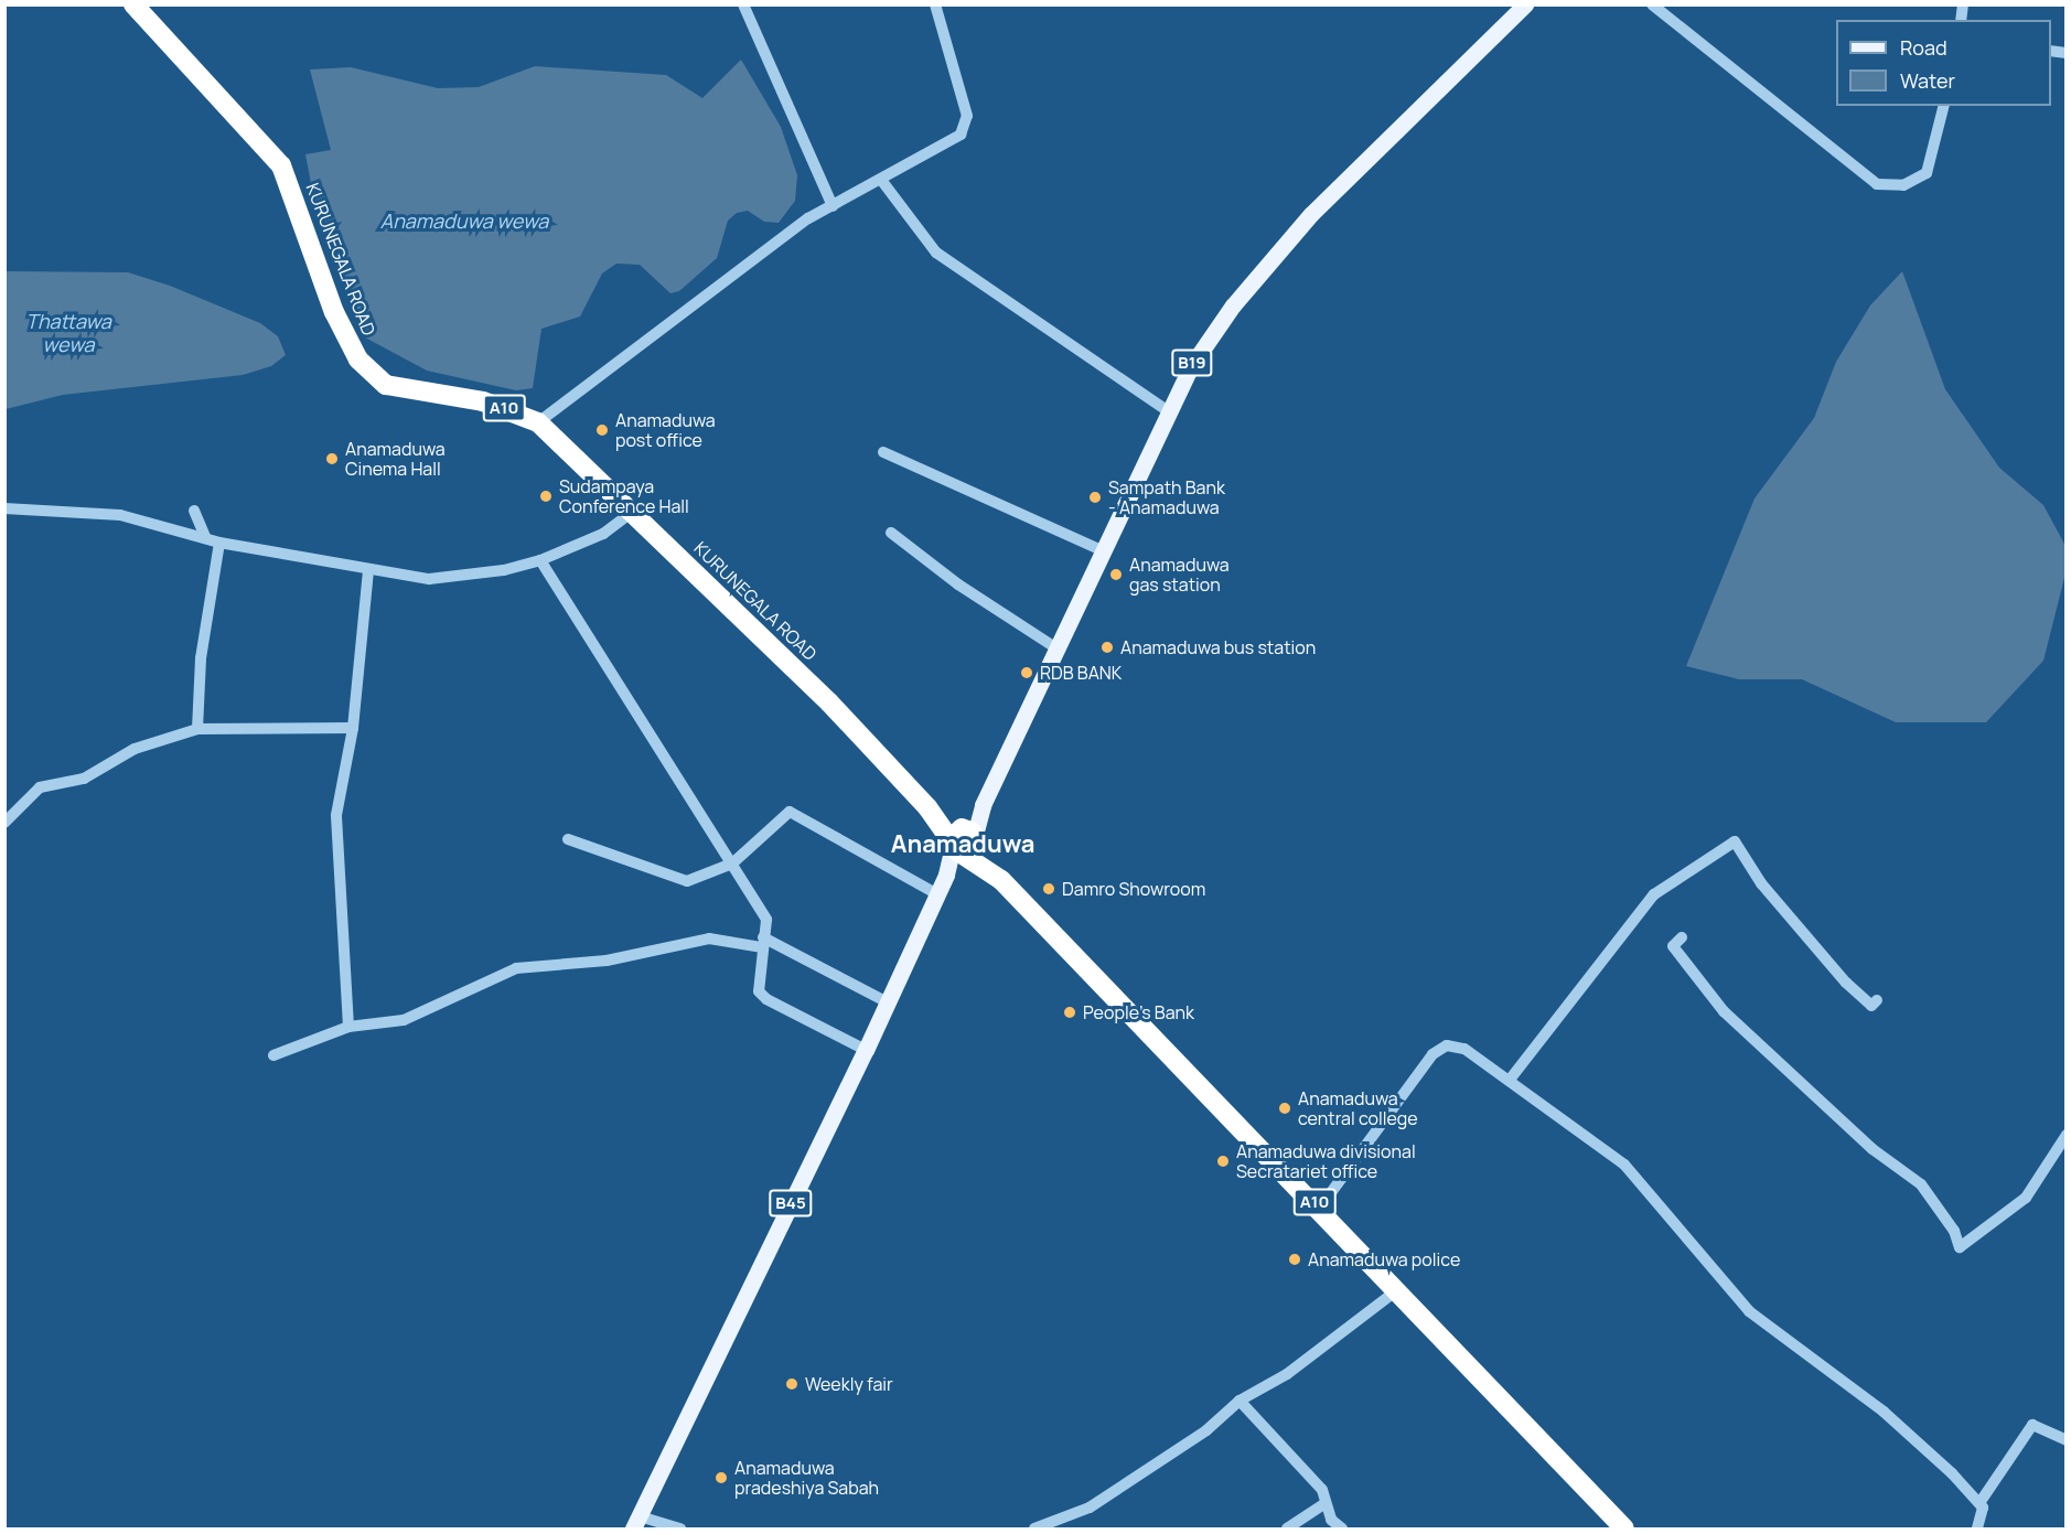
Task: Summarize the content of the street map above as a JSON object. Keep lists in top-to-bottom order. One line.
{"streets":{"highway":["KURUNEGALA ROAD","A10"],"main road":["B19","B45"]},"crossings":[["KURUNEGALA ROAD","B19"],["KURUNEGALA ROAD","A10"],["KURUNEGALA ROAD","B45"],["B19","A10"],["B19","B45"],["A10","B45"]],"districts":["Anamaduwa"],"water":["Anamaduwa wewa","Thattawa wewa"],"places":["Anamaduwa post office","Anamaduwa Cinema Hall","Sudampaya Conference Hall","Sampath Bank - Anamaduwa","Anamaduwa gas station","Anamaduwa bus station","RDB BANK","Damro Showroom","People's Bank","Anamaduwa central college","Anamaduwa divisional Secratariet office","Anamaduwa police","Weekly fair","Anamaduwa pradeshiya Sabah"],"legend":["Road","Water"]}
